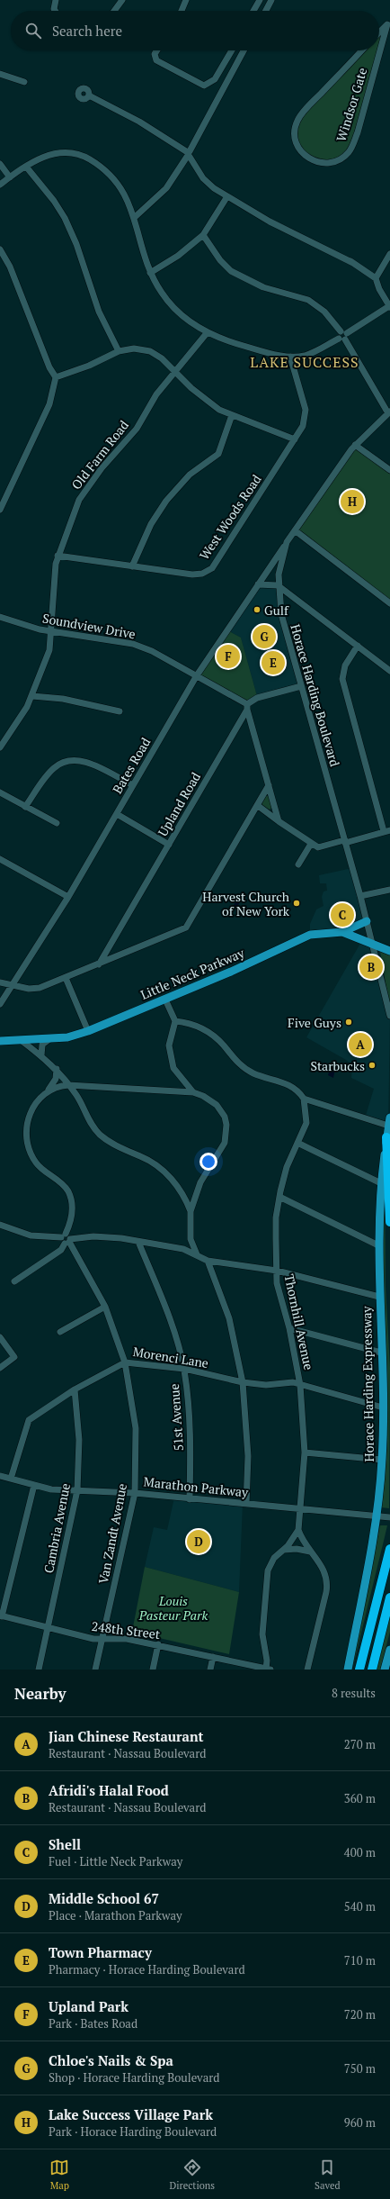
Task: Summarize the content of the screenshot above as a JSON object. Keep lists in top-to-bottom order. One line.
{"streets":{"main road":["Little Neck Parkway","Horace Harding Expressway"],"street":["Windsor Gate","Old Farm Road","West Woods Road","Soundview Drive","Horace Harding Boulevard","Bates Road","Upland Road","Thornhill Avenue","Morenci Lane","51st Avenue","Marathon Parkway","Cambria Avenue","Van Zandt Avenue","248th Street"]},"crossings":[["Old Farm Road","West Woods Road"],["Old Farm Road","Soundview Drive"],["Soundview Drive","Bates Road"],["Soundview Drive","Upland Road"],["Horace Harding Boulevard","Bates Road"],["Horace Harding Boulevard","Little Neck Parkway"],["Thornhill Avenue","Morenci Lane"],["Thornhill Avenue","Marathon Parkway"],["Thornhill Avenue","248th Street"],["Morenci Lane","Horace Harding Expressway"],["Morenci Lane","51st Avenue"],["Morenci Lane","Marathon Parkway"],["Morenci Lane","Cambria Avenue"],["Morenci Lane","Van Zandt Avenue"],["Horace Harding Expressway","Marathon Parkway"],["51st Avenue","Marathon Parkway"],["Marathon Parkway","Cambria Avenue"],["Marathon Parkway","Van Zandt Avenue"],["Cambria Avenue","248th Street"],["Van Zandt Avenue","248th Street"]],"districts":["LAKE SUCCESS"],"parks":["Louis Pasteur Park"],"places":["Gulf","Harvest Church of New York","Five Guys","Starbucks"],"page":{"search":"Search here","pins":["H","G","F","E","C","B","A","D"],"heading":["Nearby","8 results"],"list":[{"mark":"A","name":"Jian Chinese Restaurant","note":"Restaurant · Nassau Boulevard","value":"270 m"},{"mark":"B","name":"Afridi's Halal Food","note":"Restaurant · Nassau Boulevard","value":"360 m"},{"mark":"C","name":"Shell","note":"Fuel · Little Neck Parkway","value":"400 m"},{"mark":"D","name":"Middle School 67","note":"Place · Marathon Parkway","value":"540 m"},{"mark":"E","name":"Town Pharmacy","note":"Pharmacy · Horace Harding Boulevard","value":"710 m"},{"mark":"F","name":"Upland Park","note":"Park · Bates Road","value":"720 m"},{"mark":"G","name":"Chloe's Nails & Spa","note":"Shop · Horace Harding Boulevard","value":"750 m"},{"mark":"H","name":"Lake Success Village Park","note":"Park · Horace Harding Boulevard","value":"960 m"}],"nav":["Map","Directions","Saved"]}}
